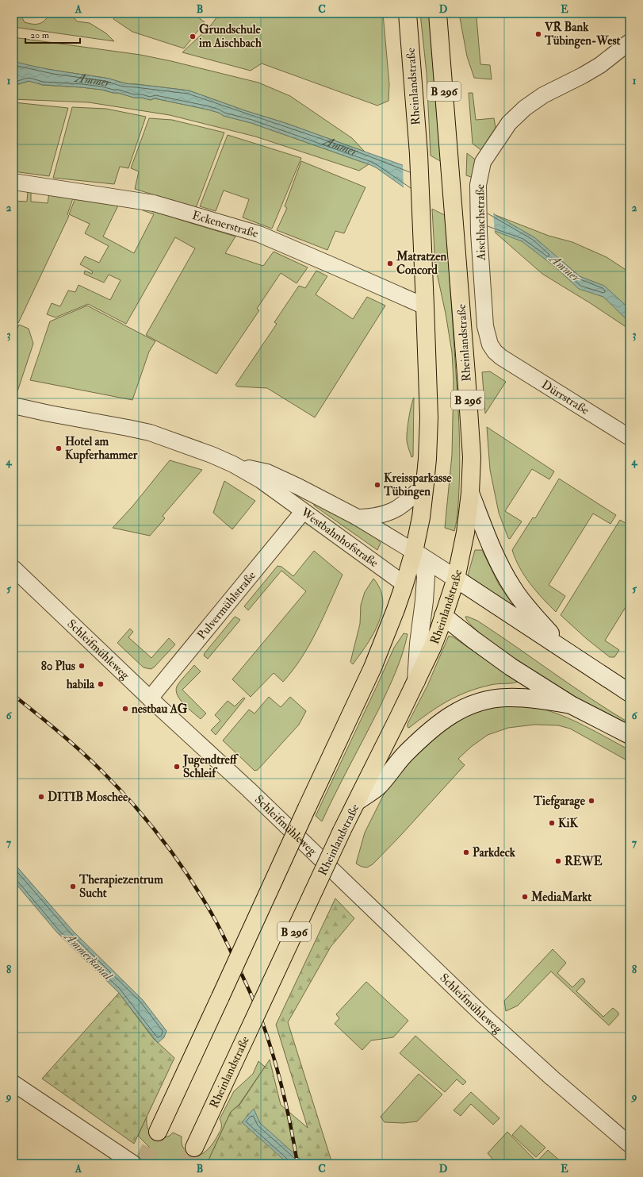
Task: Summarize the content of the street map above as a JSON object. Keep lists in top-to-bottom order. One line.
{"streets":{"main road":["Rheinlandstraße","B 296","Westbahnhofstraße"],"street":["Aischbachstraße","Eckenerstraße","Dürrstraße","Pulvermühlstraße","Schleifmühleweg"]},"crossings":[["Rheinlandstraße","B 296"],["Rheinlandstraße","Eckenerstraße"],["Rheinlandstraße","Westbahnhofstraße"],["B 296","Westbahnhofstraße"],["Aischbachstraße","Dürrstraße"],["Westbahnhofstraße","Pulvermühlstraße"],["Pulvermühlstraße","Schleifmühleweg"]],"water":["Ammer","Ammerkanal"],"places":["VR Bank Tübingen-West","Grundschule im Aischbach","Matratzen Concord","Hotel am Kupferhammer","Kreissparkasse Tübingen","80 Plus","habila","nestbau AG","Jugendtreff Schleif","DITIB Moschee","Tiefgarage","KiK","Parkdeck","REWE","Therapiezentrum Sucht","MediaMarkt"],"scale_bar":"20 m","grid":{"columns":["A","B","C","D","E"],"rows":["1","2","3","4","5","6","7","8","9"]}}
